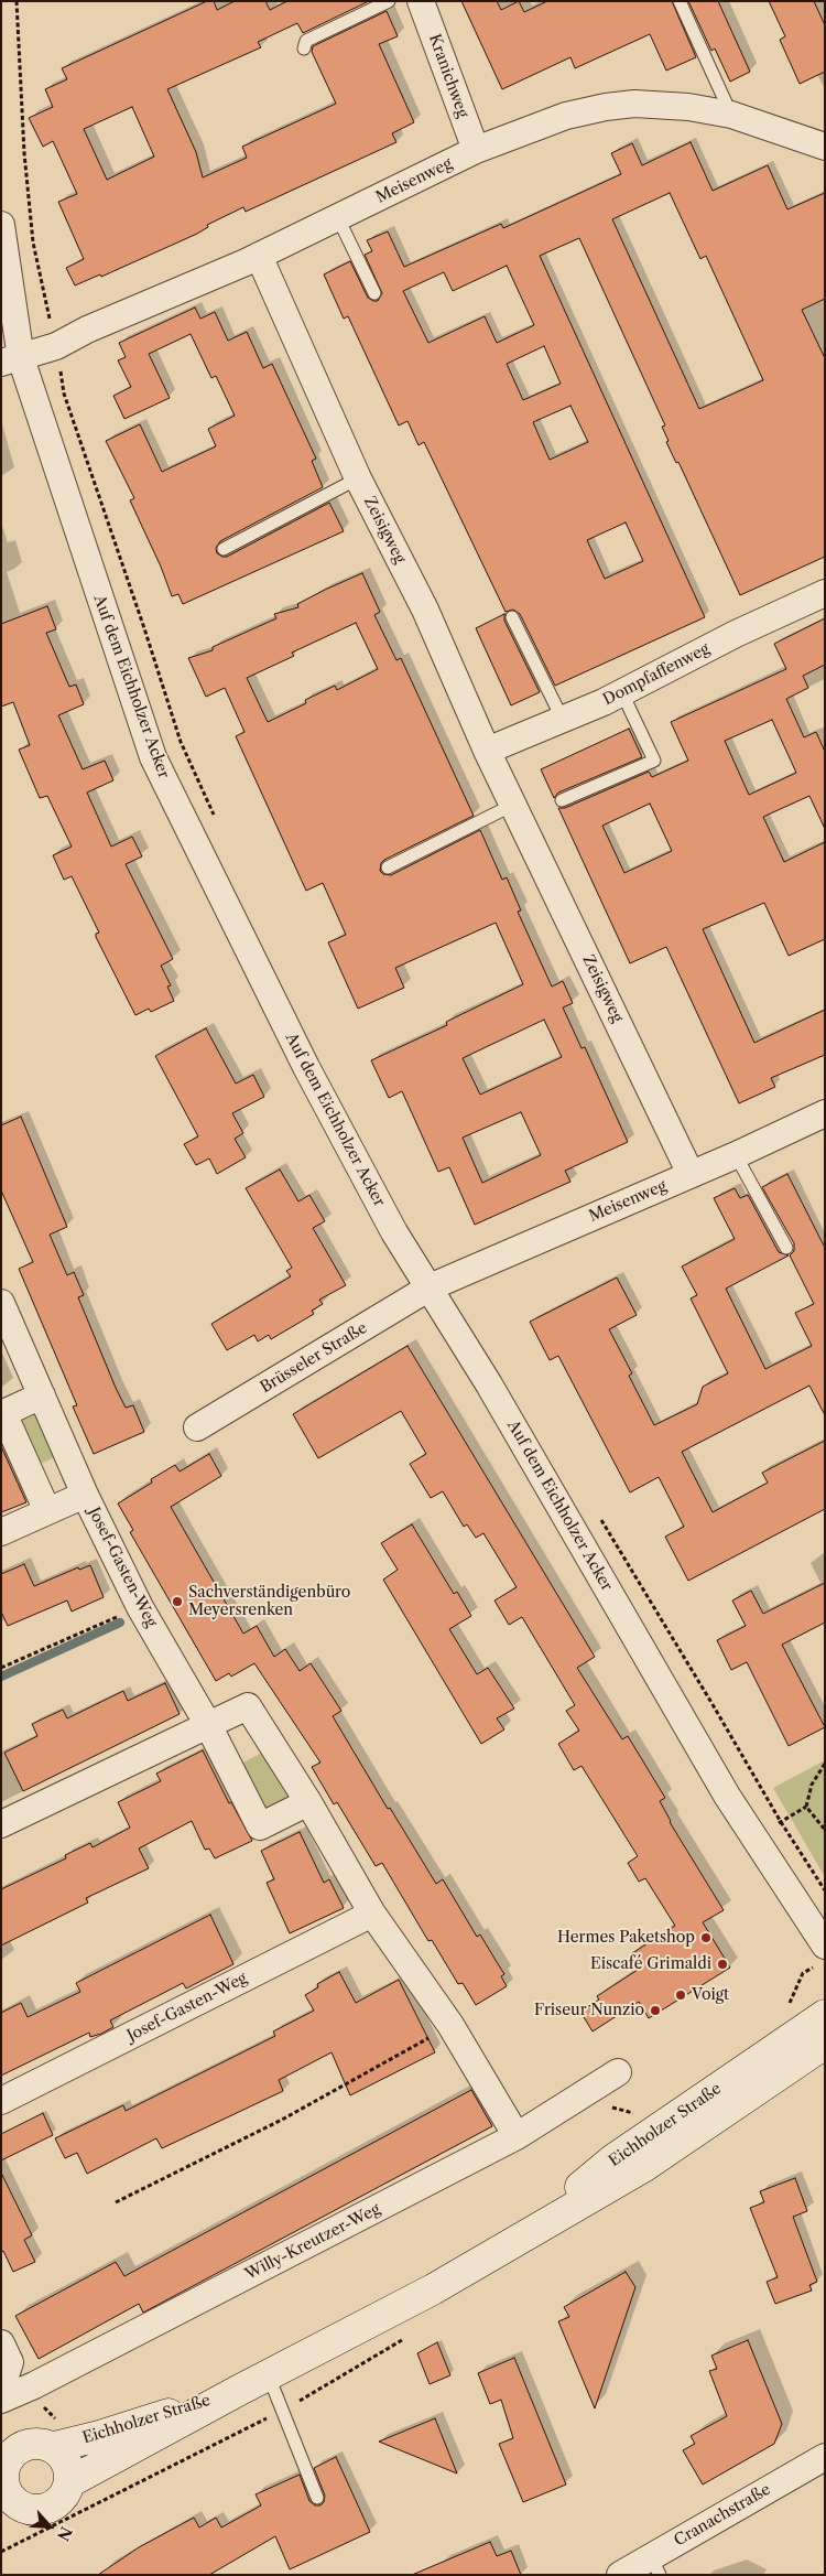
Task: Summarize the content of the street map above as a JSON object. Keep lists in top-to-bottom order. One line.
{"streets":{"main road":["Eichholzer Straße"],"street":["Kranichweg","Meisenweg","Zeisigweg","Dompfaffenweg","Auf dem Eichholzer Acker","Brüsseler Straße","Josef-Gasten-Weg","Willy-Kreutzer-Weg","Cranachstraße"]},"crossings":[["Kranichweg","Meisenweg"],["Meisenweg","Zeisigweg"],["Meisenweg","Auf dem Eichholzer Acker"],["Meisenweg","Brüsseler Straße"],["Zeisigweg","Dompfaffenweg"],["Auf dem Eichholzer Acker","Brüsseler Straße"]],"places":["Sachverständigenbüro Meyersrenken","Hermes Paketshop","Eiscafé Grimaldi","Voigt","Friseur Nunzio"],"north":"bottom right"}
